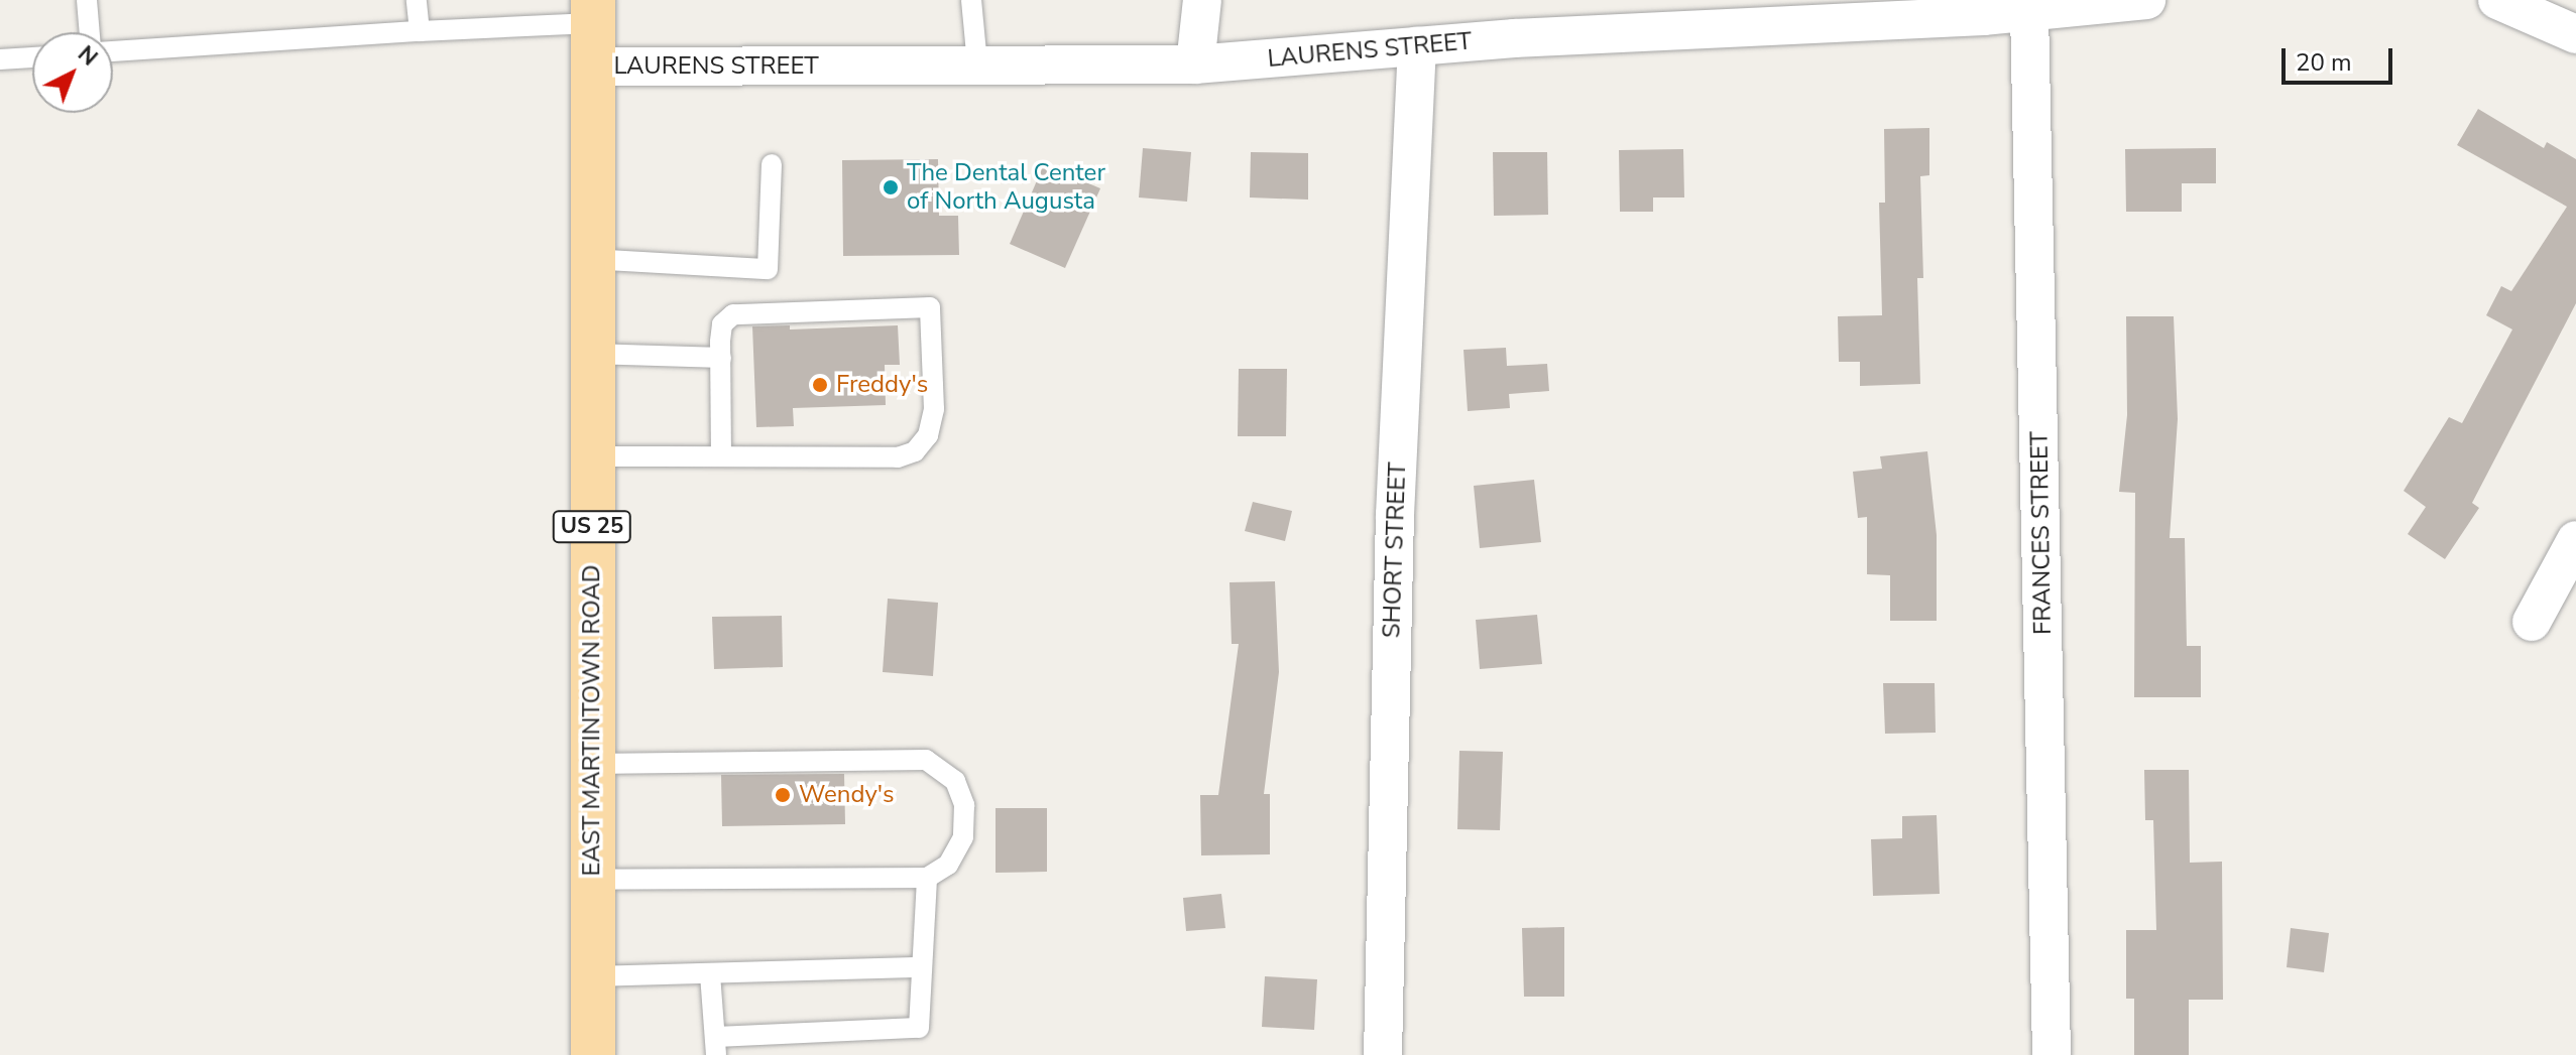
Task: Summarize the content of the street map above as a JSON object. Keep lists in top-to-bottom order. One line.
{"streets":{"main road":["US 25","EAST MARTINTOWN ROAD"],"street":["LAURENS STREET","FRANCES STREET","SHORT STREET"]},"crossings":[["LAURENS STREET","FRANCES STREET"],["LAURENS STREET","SHORT STREET"],["LAURENS STREET","EAST MARTINTOWN ROAD"]],"places":["The Dental Center of North Augusta","Freddy's","Wendy's"],"scale_bar":"20 m","north":"top right"}
